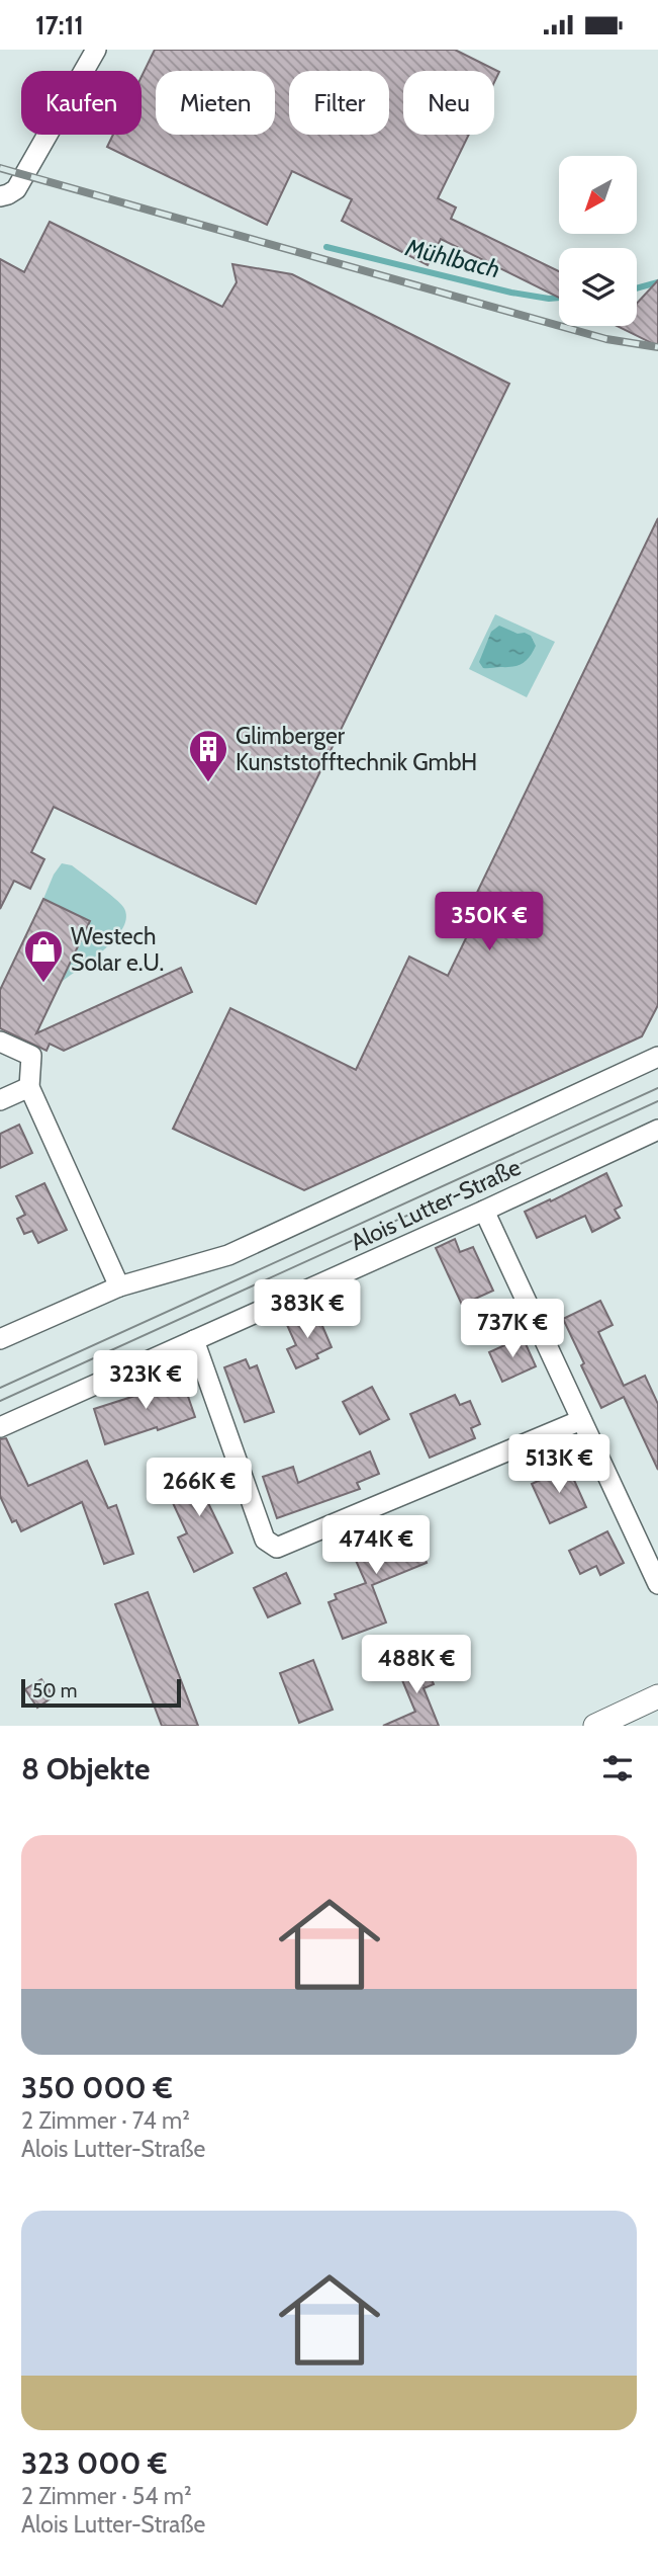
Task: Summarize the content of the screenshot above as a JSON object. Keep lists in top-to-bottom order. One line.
{"streets":{"street":["Alois Lutter-Straße"]},"water":["Mühlbach"],"places":{"building":["Glimberger Kunststofftechnik GmbH"],"shop":["Westech Solar e.U."]},"scale_bar":"50 m","north":"bottom left","page":{"status":"17:11","chip":["Kaufen","Mieten","Filter","Neu"],"price":["350K €","383K €","737K €","323K €","513K €","266K €","474K €","488K €"],"scale":"50 m","heading":"8 Objekte","list":[{"name":"350 000 €","note":"2 Zimmer · 74 m² · Alois Lutter-Straße"},{"name":"323 000 €","note":"2 Zimmer · 54 m² · Alois Lutter-Straße"}]}}
